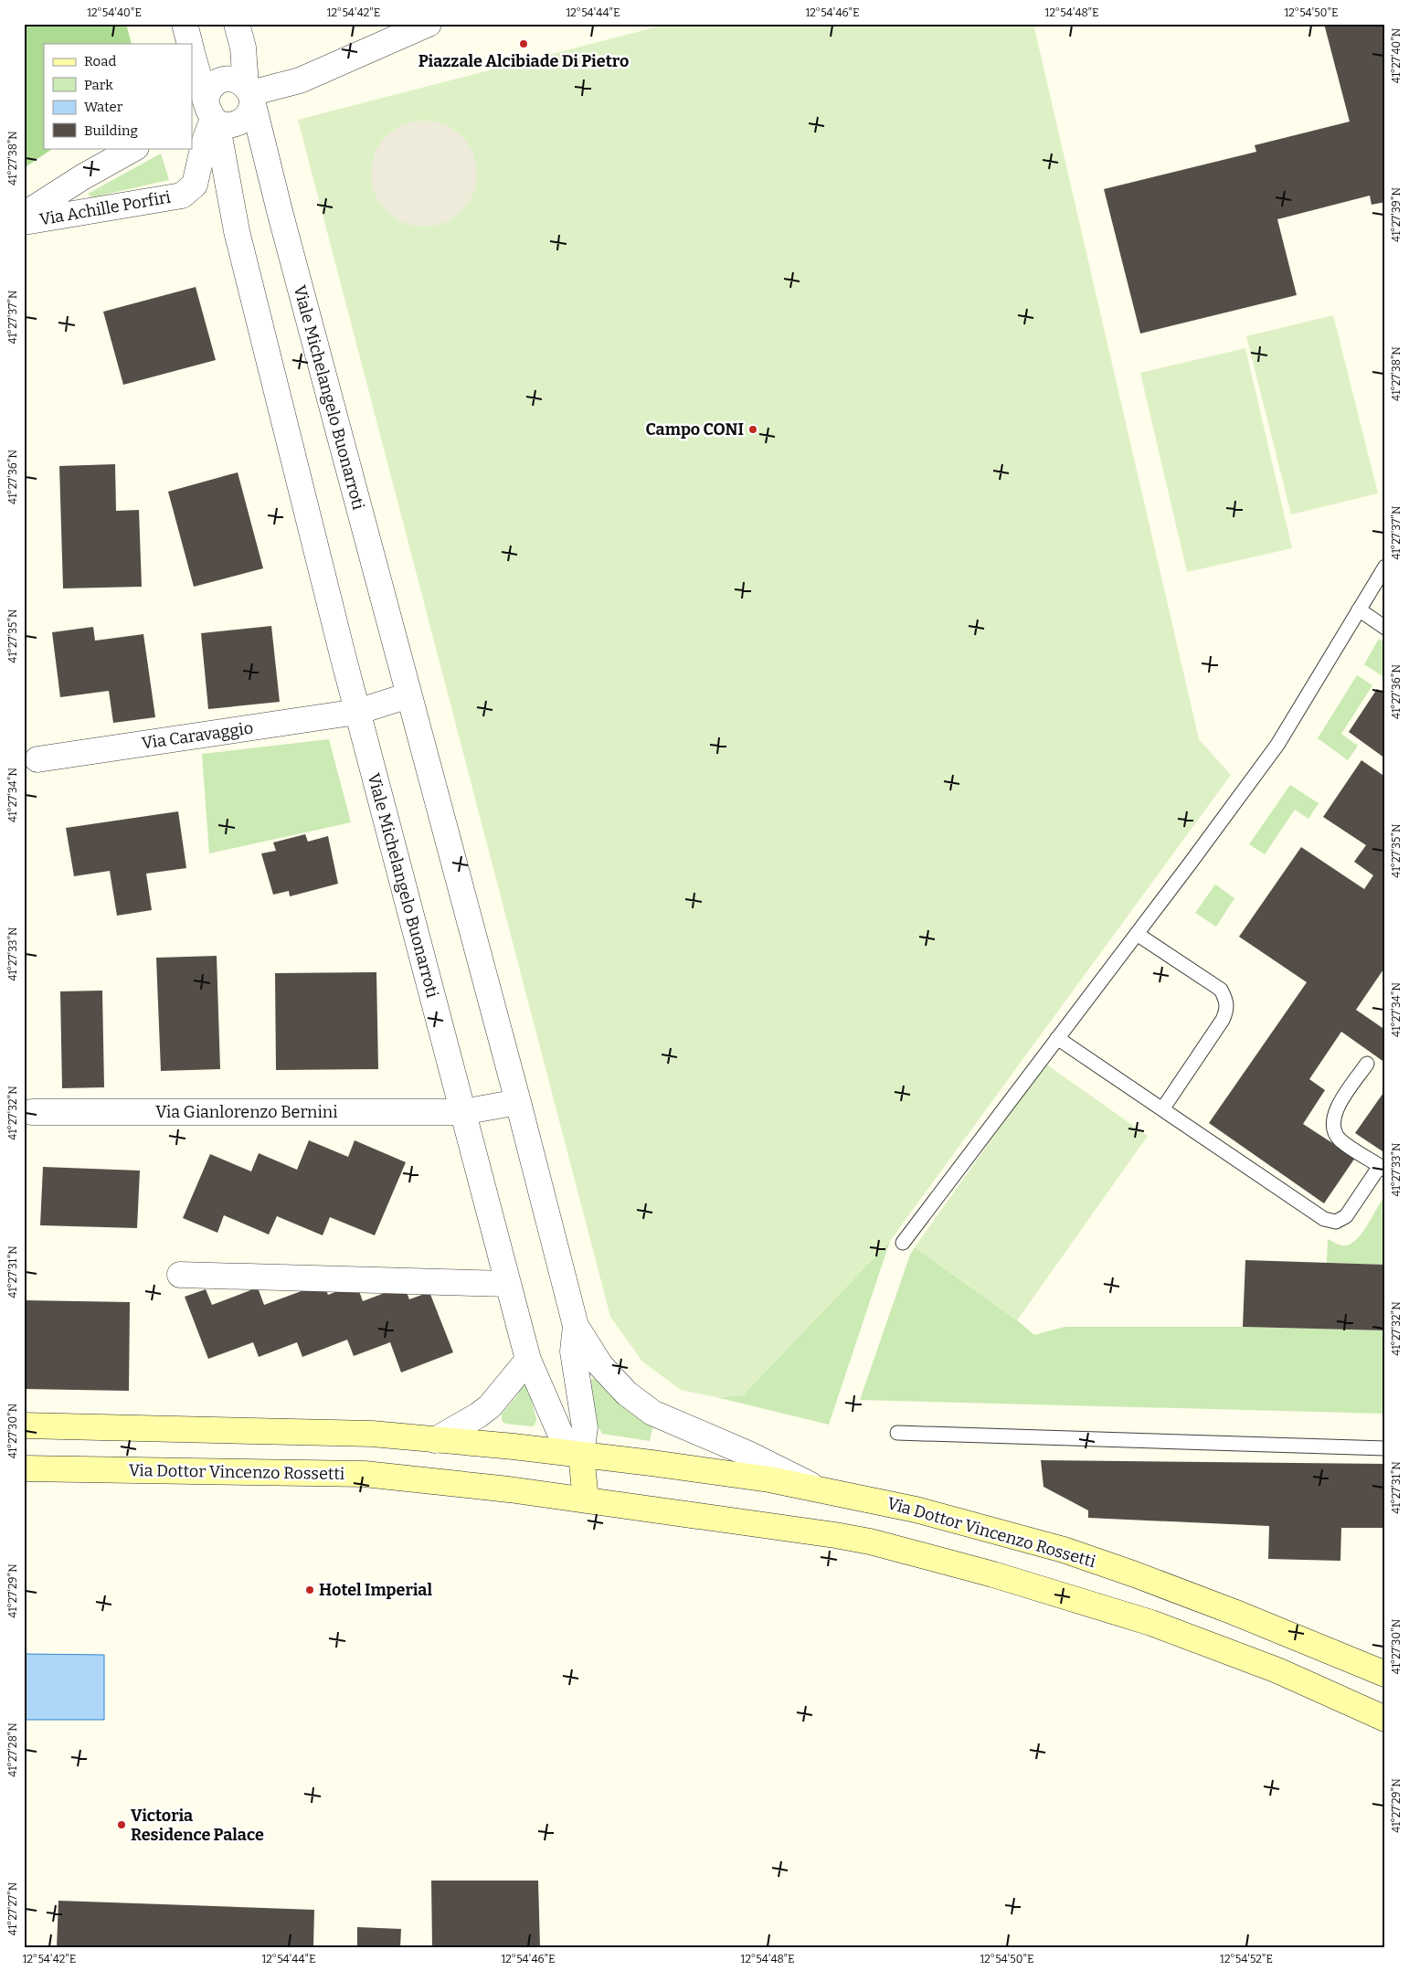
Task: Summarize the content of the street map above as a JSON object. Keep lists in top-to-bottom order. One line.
{"streets":{"street":["Via Achille Porfiri","Viale Michelangelo Buonarroti","Via Caravaggio","Via Gianlorenzo Bernini","Via Dottor Vincenzo Rossetti"]},"crossings":[["Via Achille Porfiri","Viale Michelangelo Buonarroti"],["Viale Michelangelo Buonarroti","Via Caravaggio"],["Viale Michelangelo Buonarroti","Via Gianlorenzo Bernini"],["Viale Michelangelo Buonarroti","Via Dottor Vincenzo Rossetti"]],"places":["Piazzale Alcibiade Di Pietro","Campo CONI","Hotel Imperial","Victoria Residence Palace"],"legend":["Road","Park","Water","Building"],"coordinates":["12°54'40\"E","12°54'42\"E","12°54'44\"E","12°54'46\"E","12°54'48\"E","12°54'50\"E","41°27'40\"N","41°27'38\"N","41°27'39\"N","41°27'37\"N","41°27'36\"N","41°27'35\"N","41°27'34\"N","41°27'33\"N","41°27'32\"N","41°27'31\"N","41°27'30\"N","41°27'29\"N","41°27'28\"N","41°27'27\"N","12°54'52\"E"]}
